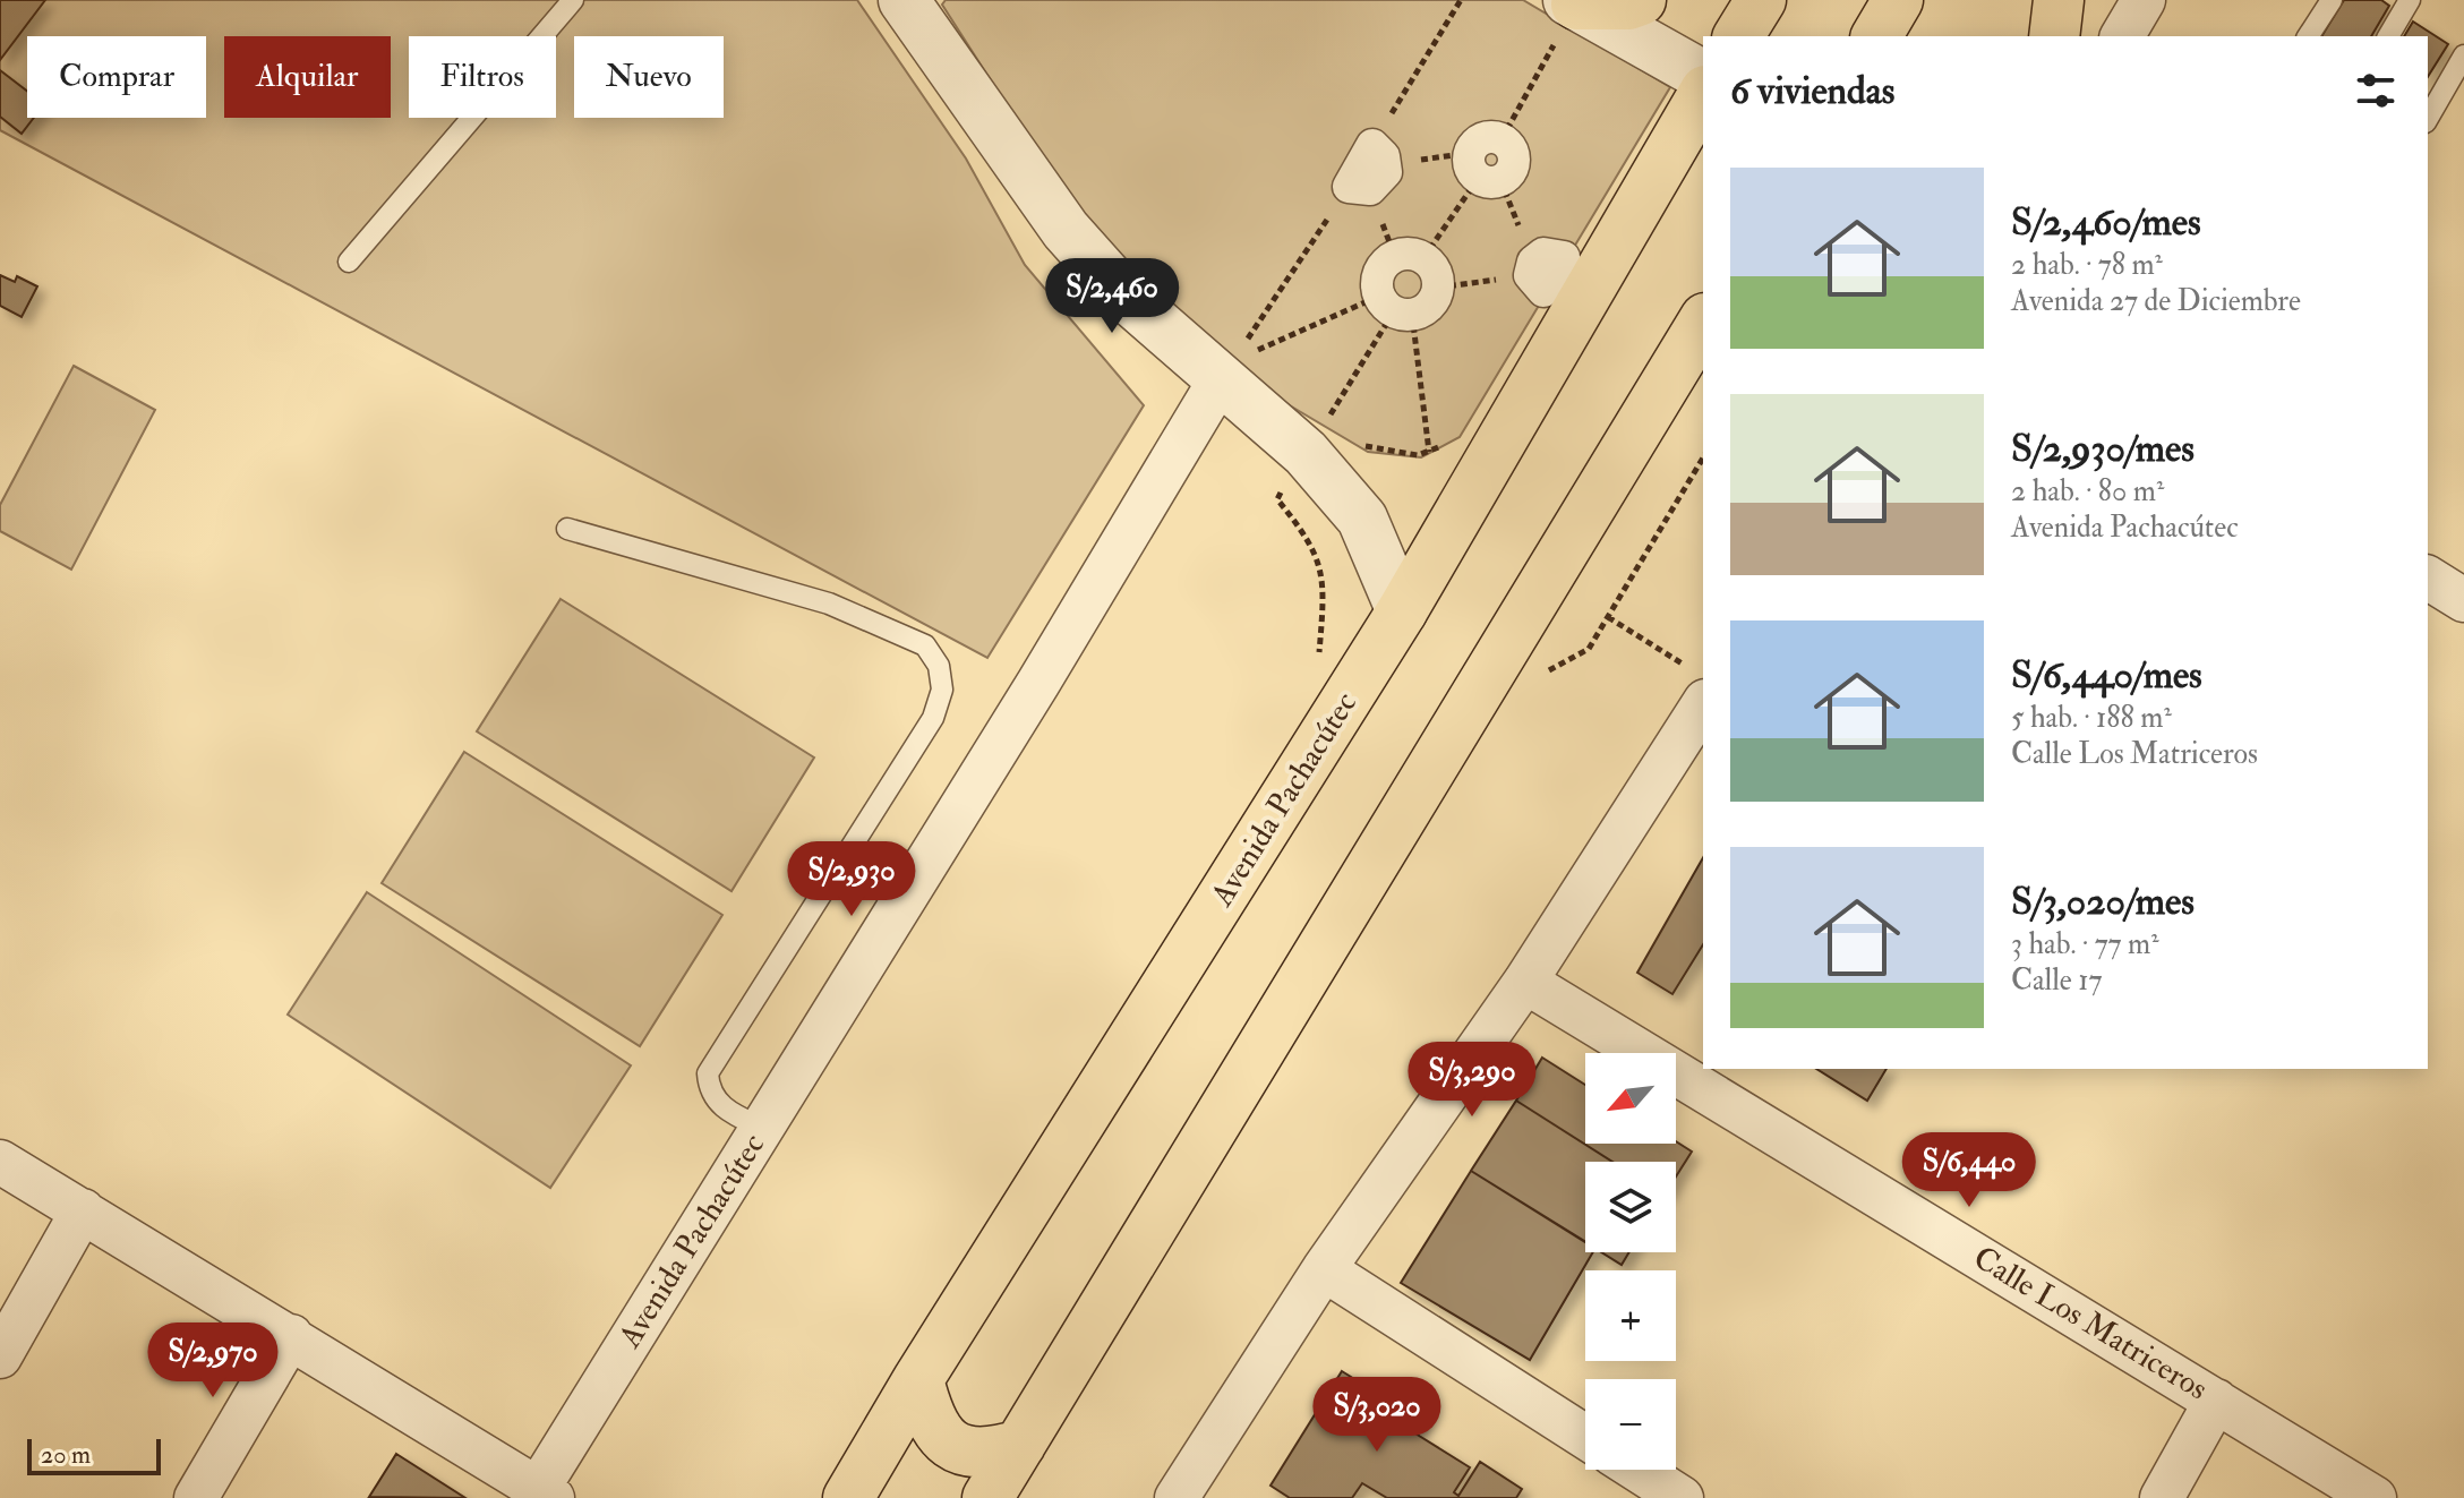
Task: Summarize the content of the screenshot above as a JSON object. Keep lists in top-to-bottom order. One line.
{"streets":{"main road":["Avenida Pachacútec"],"street":["Calle Los Matriceros"]},"scale_bar":"20 m","north":"bottom left","page":{"chip":["Comprar","Alquilar","Filtros","Nuevo"],"heading":"6 viviendas","list":[{"name":"S/2,460/mes","note":"2 hab. · 78 m² · Avenida 27 de Diciembre"},{"name":"S/2,930/mes","note":"2 hab. · 80 m² · Avenida Pachacútec"},{"name":"S/6,440/mes","note":"5 hab. · 188 m² · Calle Los Matriceros"},{"name":"S/3,020/mes","note":"3 hab. · 77 m² · Calle 17"}],"price":["S/2,460","S/2,930","S/3,290","S/6,440","S/2,970","S/3,020"],"map_buttons":["+","−"],"scale":"20 m"}}
